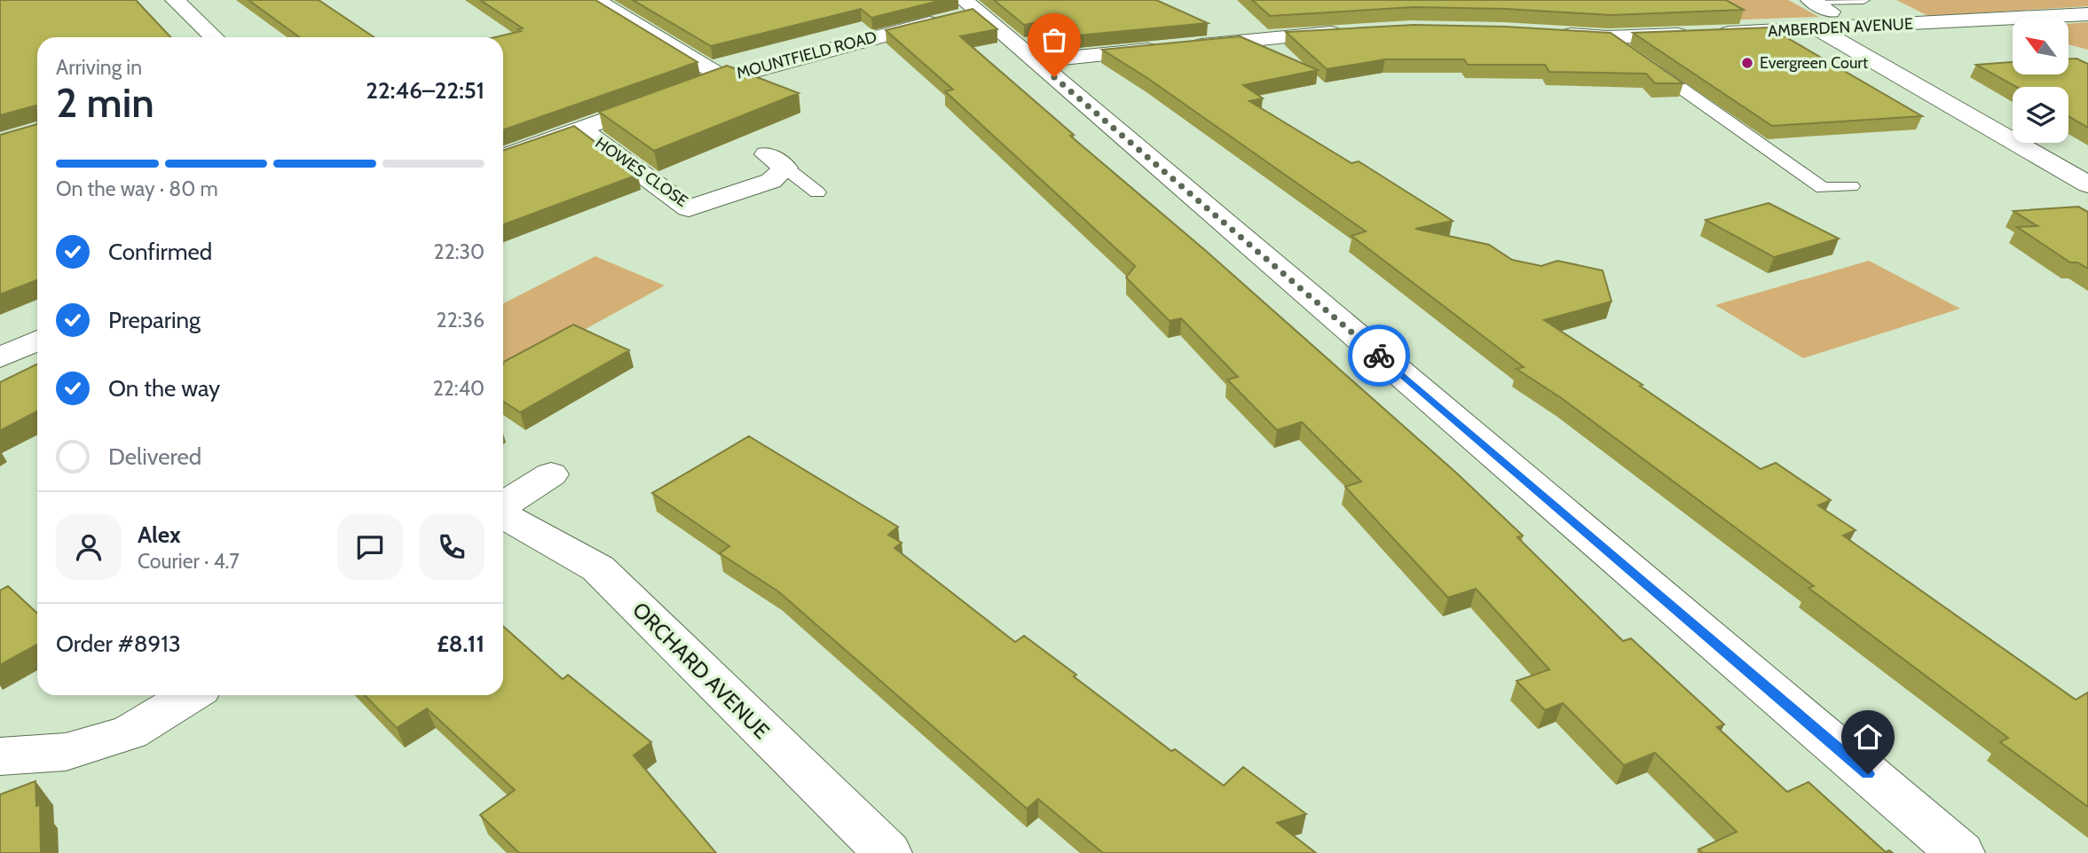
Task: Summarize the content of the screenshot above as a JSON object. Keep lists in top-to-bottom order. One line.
{"streets":{"street":["AMBERDEN AVENUE","MOUNTFIELD ROAD","HOWES CLOSE","ORCHARD AVENUE"]},"crossings":[["MOUNTFIELD ROAD","HOWES CLOSE"]],"places":["Evergreen Court"],"north":"top left","page":{"heading":["2 min","Arriving in","22:46–22:51"],"panel":["Alex","Courier · 4.7","Order #8913","£8.11"],"bar":"On the way · 80 m","list":[["Confirmed","22:30"],["Preparing","22:36"],["On the way","22:40"],"Delivered"]}}
